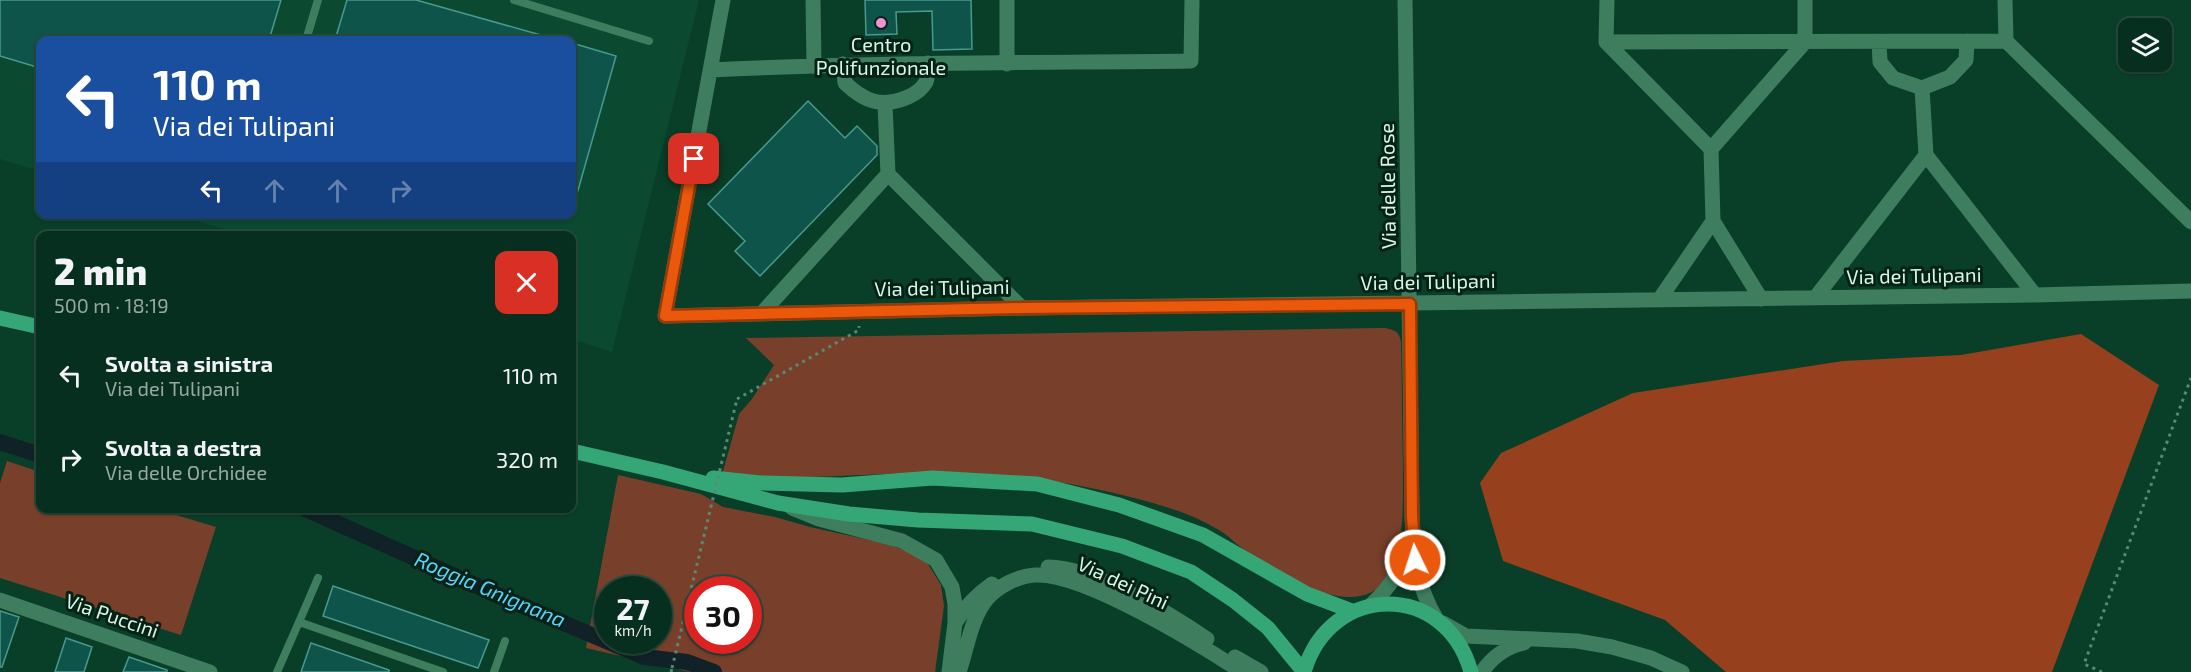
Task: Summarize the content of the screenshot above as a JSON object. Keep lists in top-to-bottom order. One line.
{"streets":{"street":["Via delle Rose","Via dei Tulipani","Via dei Pini","Via Puccini"]},"crossings":[["Via delle Rose","Via dei Tulipani"]],"water":["Roggia Gnignana"],"places":["Centro Polifunzionale"],"page":{"turn":["110 m","Via dei Tulipani"],"heading":["2 min","500 m · 18:19"],"list":[{"name":"Svolta a sinistra","note":"Via dei Tulipani","value":"110 m"},{"name":"Svolta a destra","note":"Via delle Orchidee","value":"320 m"}],"speed":"27 km/h","limit":"30"}}
